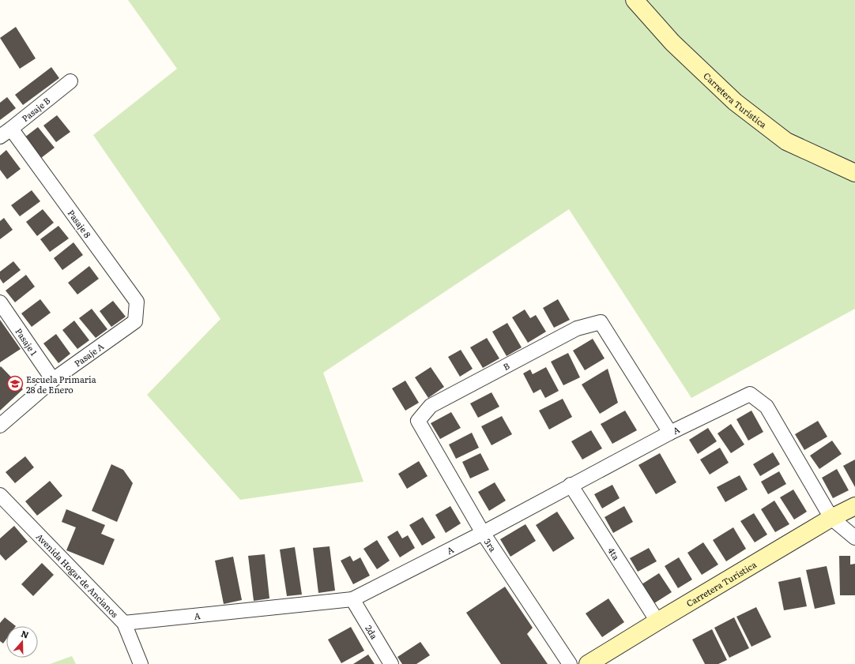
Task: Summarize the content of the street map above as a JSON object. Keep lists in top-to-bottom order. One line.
{"streets":{"main road":["Carretera Turística"],"street":["Pasaje B","Pasaje 8","Pasaje 1","Pasaje A","B","A","3ra","4ta","Avenida Hogar de Ancianos","2da"]},"crossings":[["Carretera Turística","A"],["Carretera Turística","4ta"],["Pasaje B","Pasaje 8"],["Pasaje 8","Pasaje A"],["Pasaje 1","Pasaje A"],["B","A"],["B","3ra"],["A","3ra"],["A","4ta"],["A","Avenida Hogar de Ancianos"],["A","2da"]],"places":{"school or university":["Escuela Primaria 28 de Enero"]},"north":"top"}
